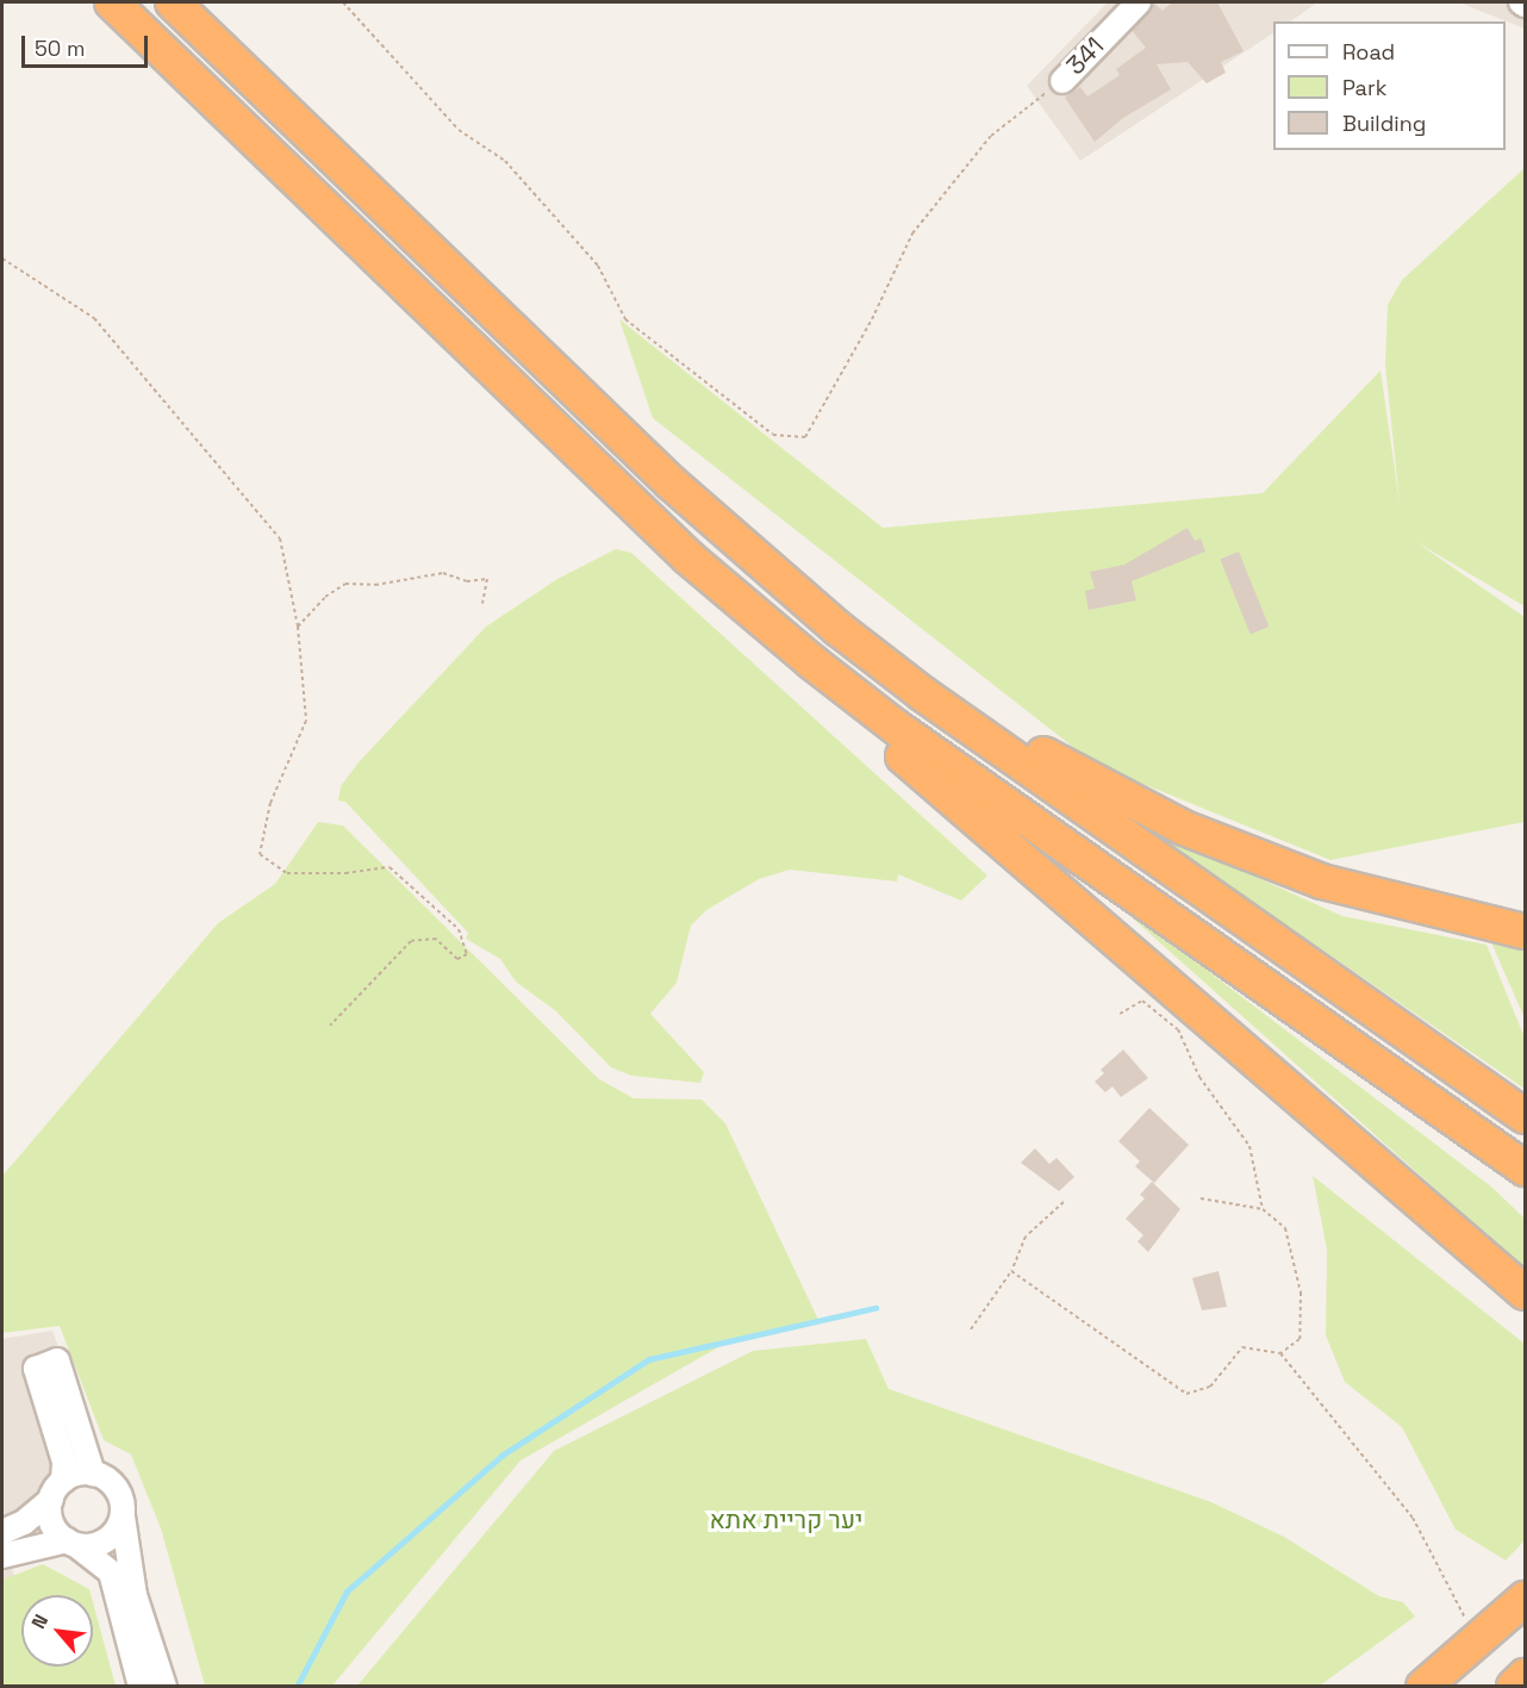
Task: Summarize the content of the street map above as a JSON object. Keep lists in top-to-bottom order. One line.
{"streets":{"street":["341"]},"parks":["יער קריית אתא"],"legend":["Road","Park","Building"],"scale_bar":"50 m","north":"top left"}
